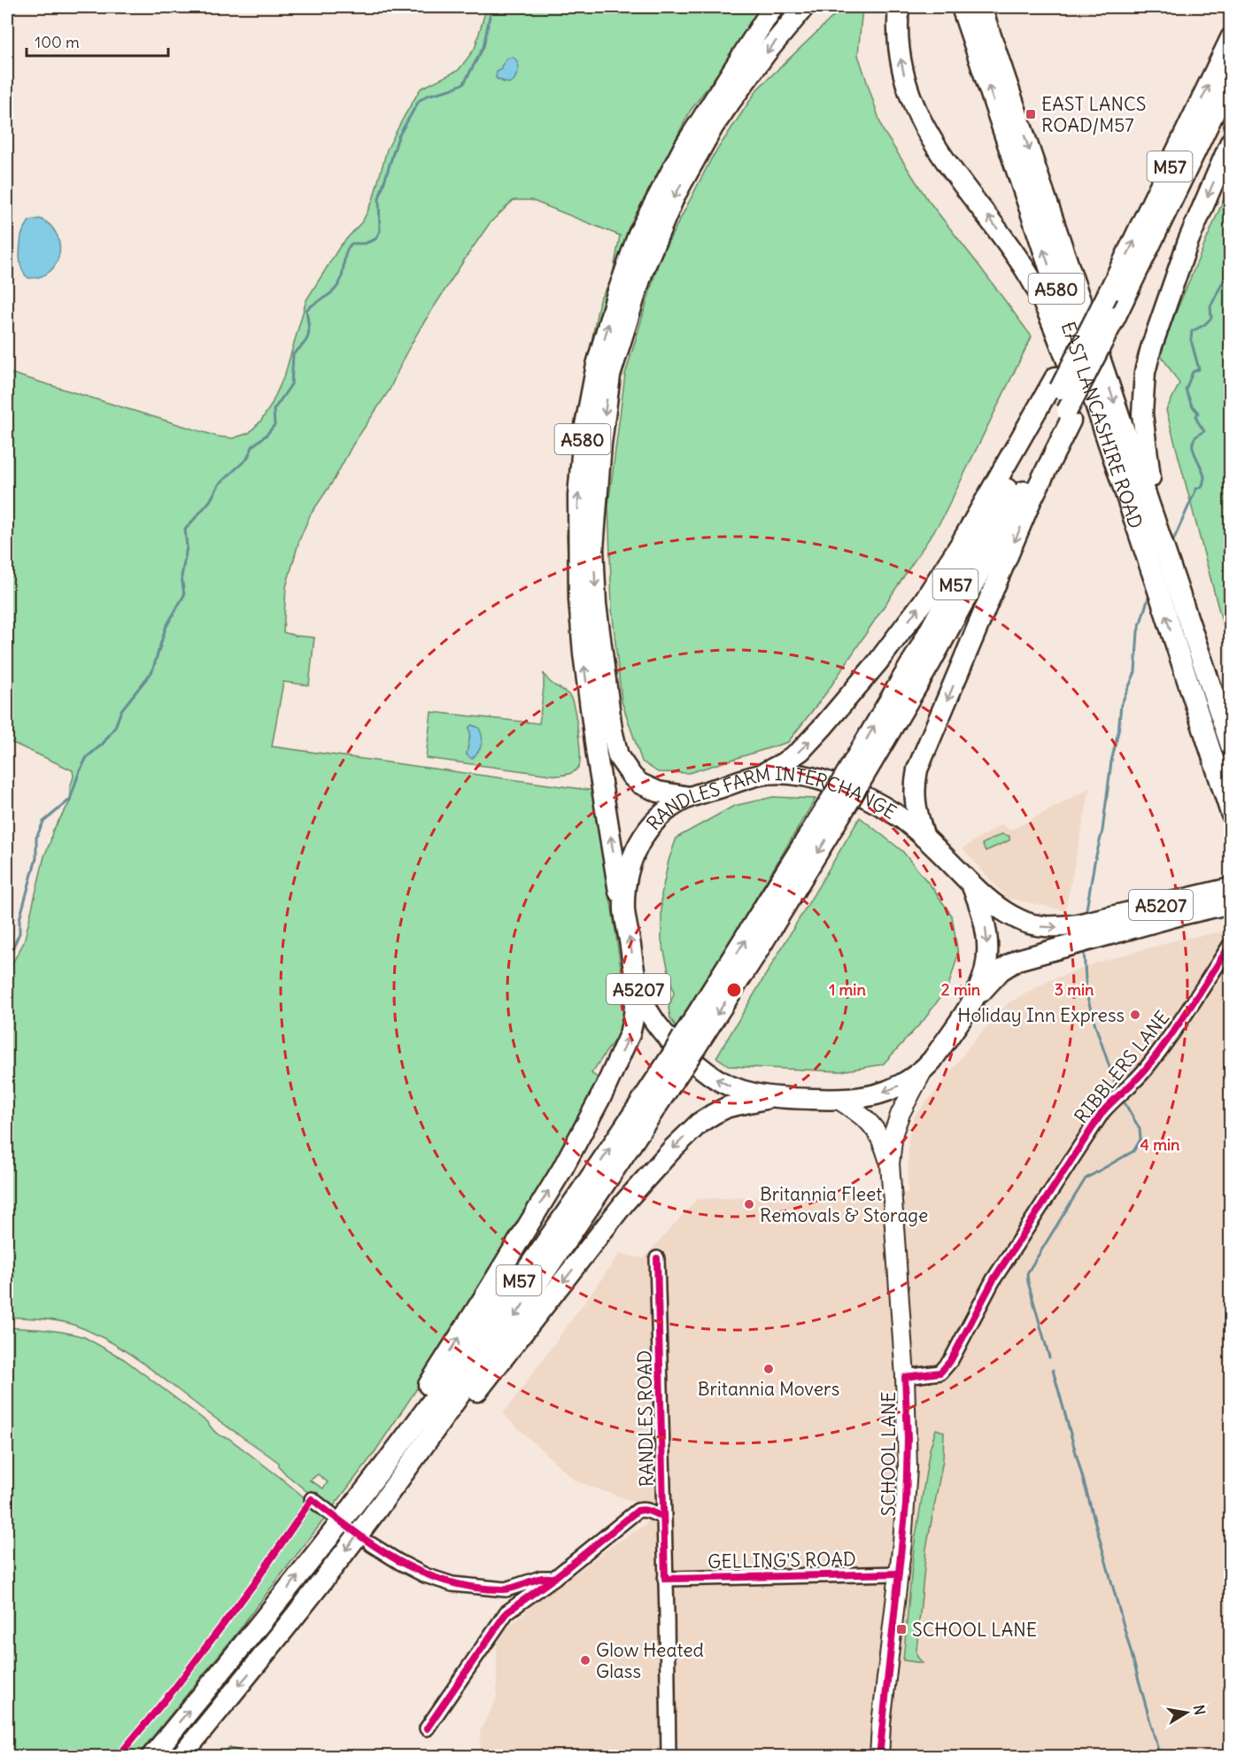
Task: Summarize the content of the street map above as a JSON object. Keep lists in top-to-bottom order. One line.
{"streets":{"highway":["M57","A580","EAST LANCASHIRE ROAD","RANDLES FARM INTERCHANGE","A5207"],"main road":["SCHOOL LANE"],"street":["RIBBLERS LANE","RANDLES ROAD","GELLING'S ROAD"]},"crossings":[["M57","EAST LANCASHIRE ROAD"],["A580","RANDLES FARM INTERCHANGE"],["RANDLES FARM INTERCHANGE","A5207"],["RANDLES FARM INTERCHANGE","SCHOOL LANE"],["RIBBLERS LANE","SCHOOL LANE"],["RANDLES ROAD","GELLING'S ROAD"],["SCHOOL LANE","GELLING'S ROAD"]],"places":{"transit":["EAST LANCS ROAD/M57","SCHOOL LANE"],"other":["Holiday Inn Express","Britannia Fleet Removals & Storage","Britannia Movers","Glow Heated Glass"]},"scale_bar":"100 m","north":"right","rings":["1 min","2 min","3 min","4 min"]}
